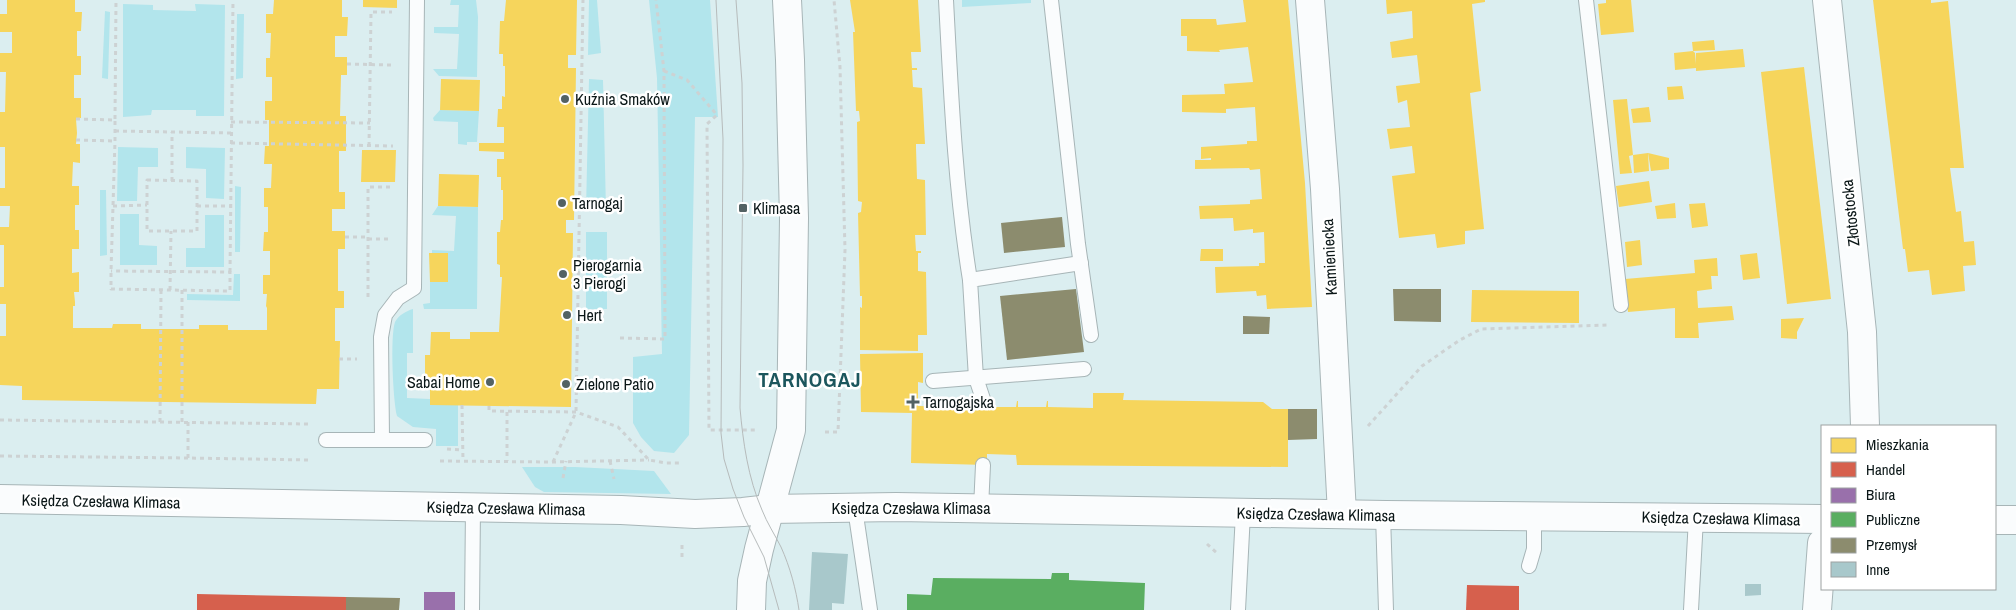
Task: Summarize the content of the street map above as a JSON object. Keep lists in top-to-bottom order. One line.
{"streets":{"street":["Złotostocka","Kamieniecka","Księdza Czesława Klimasa"]},"crossings":[["Kamieniecka","Księdza Czesława Klimasa"]],"districts":["TARNOGAJ"],"places":{"other":["Kuźnia Smaków","Tarnogaj","Pierogarnia 3 Pierogi","Hert","Sabai Home","Zielone Patio"],"transit":["Klimasa"],"health":["Tarnogajska"]},"legend":["Mieszkania","Handel","Biura","Publiczne","Przemysł","Inne"]}
